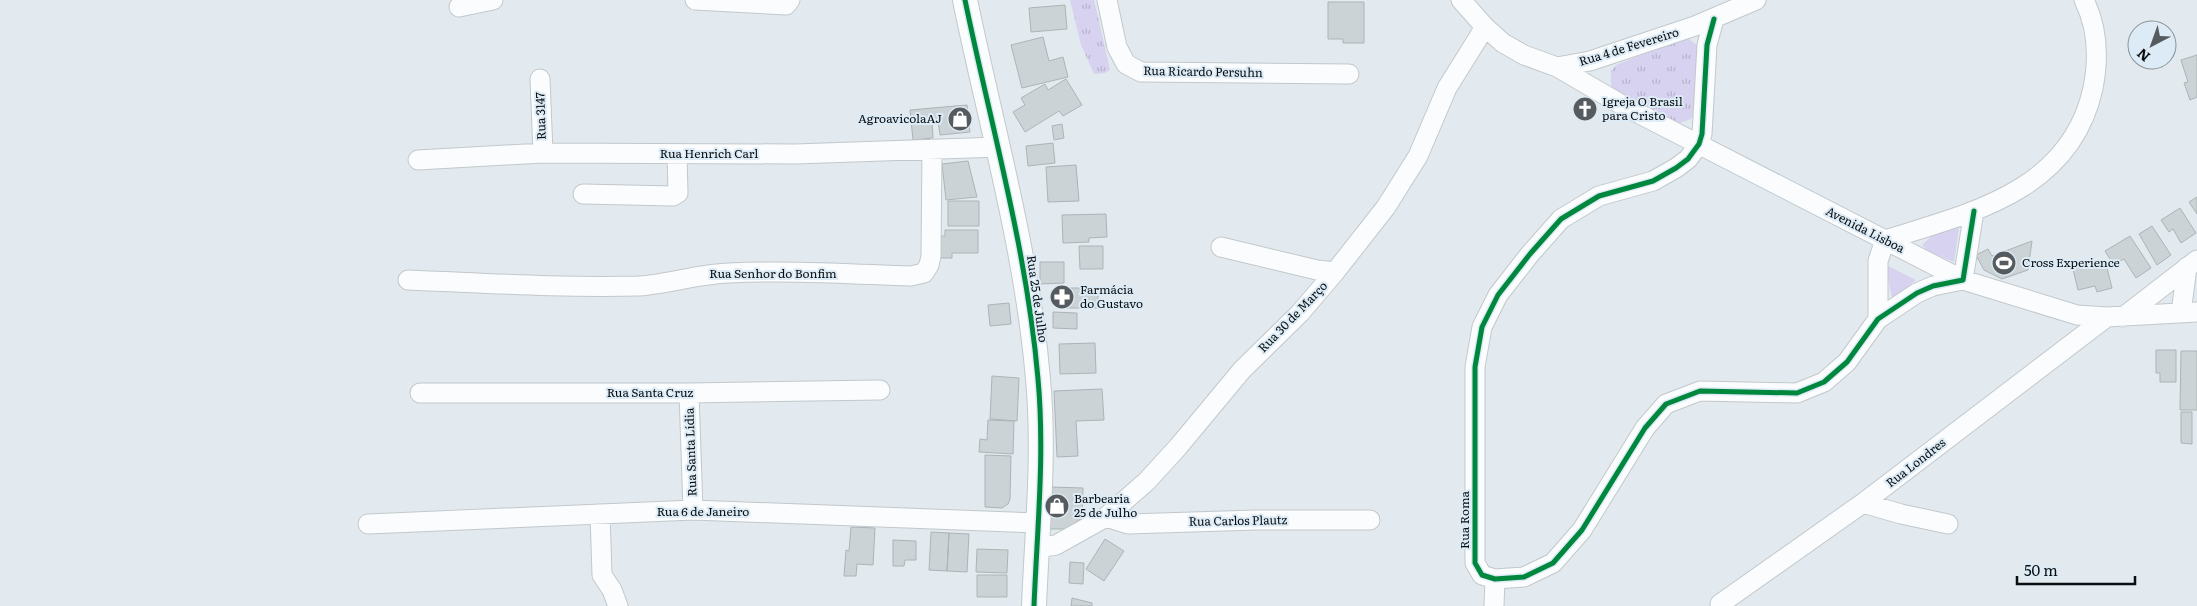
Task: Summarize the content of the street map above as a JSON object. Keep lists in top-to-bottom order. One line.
{"streets":{"main road":["Rua 25 de Julho"],"street":["Rua 4 de Fevereiro","Rua Ricardo Persuhn","Rua 3147","Rua Henrich Carl","Avenida Lisboa","Rua Senhor do Bonfim","Rua 30 de Março","Rua Santa Cruz","Rua Santa Lídia","Rua Londres","Rua 6 de Janeiro","Rua Roma","Rua Carlos Plautz"]},"crossings":[["Rua 4 de Fevereiro","Avenida Lisboa"],["Rua 4 de Fevereiro","Rua 30 de Março"],["Rua 3147","Rua Henrich Carl"],["Rua Henrich Carl","Rua Senhor do Bonfim"],["Rua Henrich Carl","Rua 25 de Julho"],["Avenida Lisboa","Rua Londres"],["Avenida Lisboa","Rua Roma"],["Rua 25 de Julho","Rua 30 de Março"],["Rua 25 de Julho","Rua 6 de Janeiro"],["Rua 30 de Março","Rua Carlos Plautz"],["Rua Santa Cruz","Rua Santa Lídia"],["Rua Santa Lídia","Rua 6 de Janeiro"]],"places":{"church":["Igreja O Brasil para Cristo"],"shop":["AgroavicolaAJ","Barbearia 25 de Julho"],"sports":["Cross Experience"],"pharmacy":["Farmácia do Gustavo"]},"scale_bar":"50 m","north":"bottom left"}
